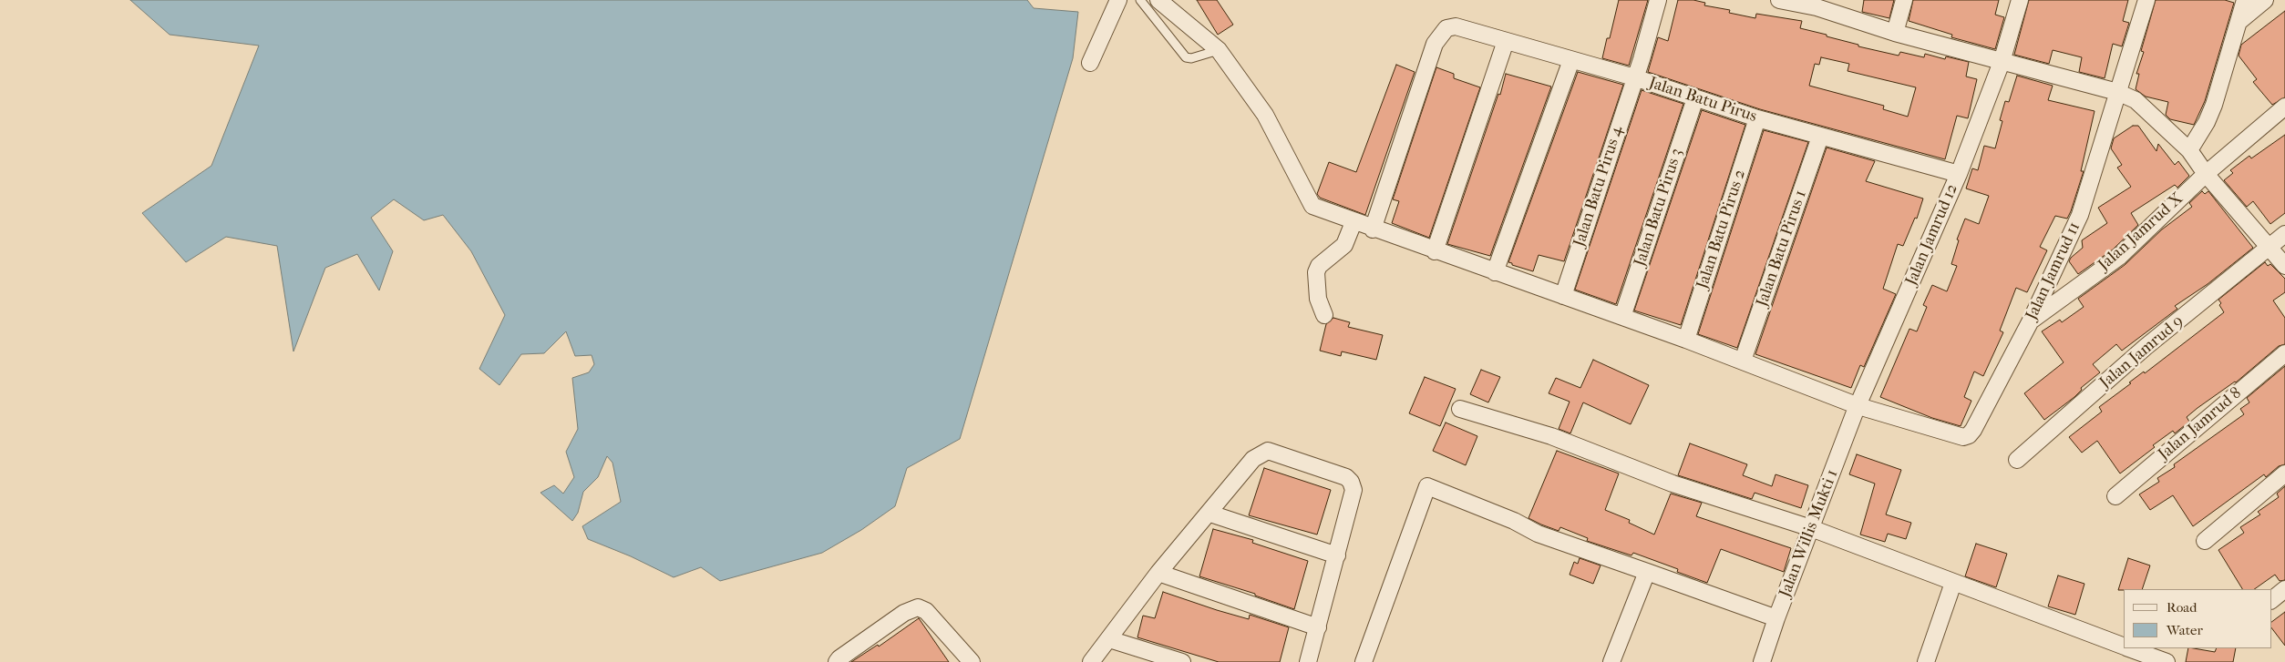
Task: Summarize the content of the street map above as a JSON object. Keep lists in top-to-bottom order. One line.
{"streets":{"street":["Jalan Batu Pirus","Jalan Batu Pirus 4","Jalan Batu Pirus 3","Jalan Batu Pirus 2","Jalan Jamrud X","Jalan Jamrud 12","Jalan Batu Pirus 1","Jalan Jamrud 11","Jalan Jamrud 9","Jalan Jamrud 8","Jalan Willis Mukti 1"]},"crossings":[["Jalan Batu Pirus","Jalan Batu Pirus 4"],["Jalan Batu Pirus","Jalan Batu Pirus 3"],["Jalan Batu Pirus","Jalan Batu Pirus 2"],["Jalan Batu Pirus","Jalan Jamrud 12"],["Jalan Batu Pirus","Jalan Batu Pirus 1"],["Jalan Jamrud X","Jalan Jamrud 11"],["Jalan Jamrud 12","Jalan Jamrud 11"],["Jalan Jamrud 12","Jalan Willis Mukti 1"],["Jalan Jamrud 11","Jalan Willis Mukti 1"]],"legend":["Road","Water"]}
